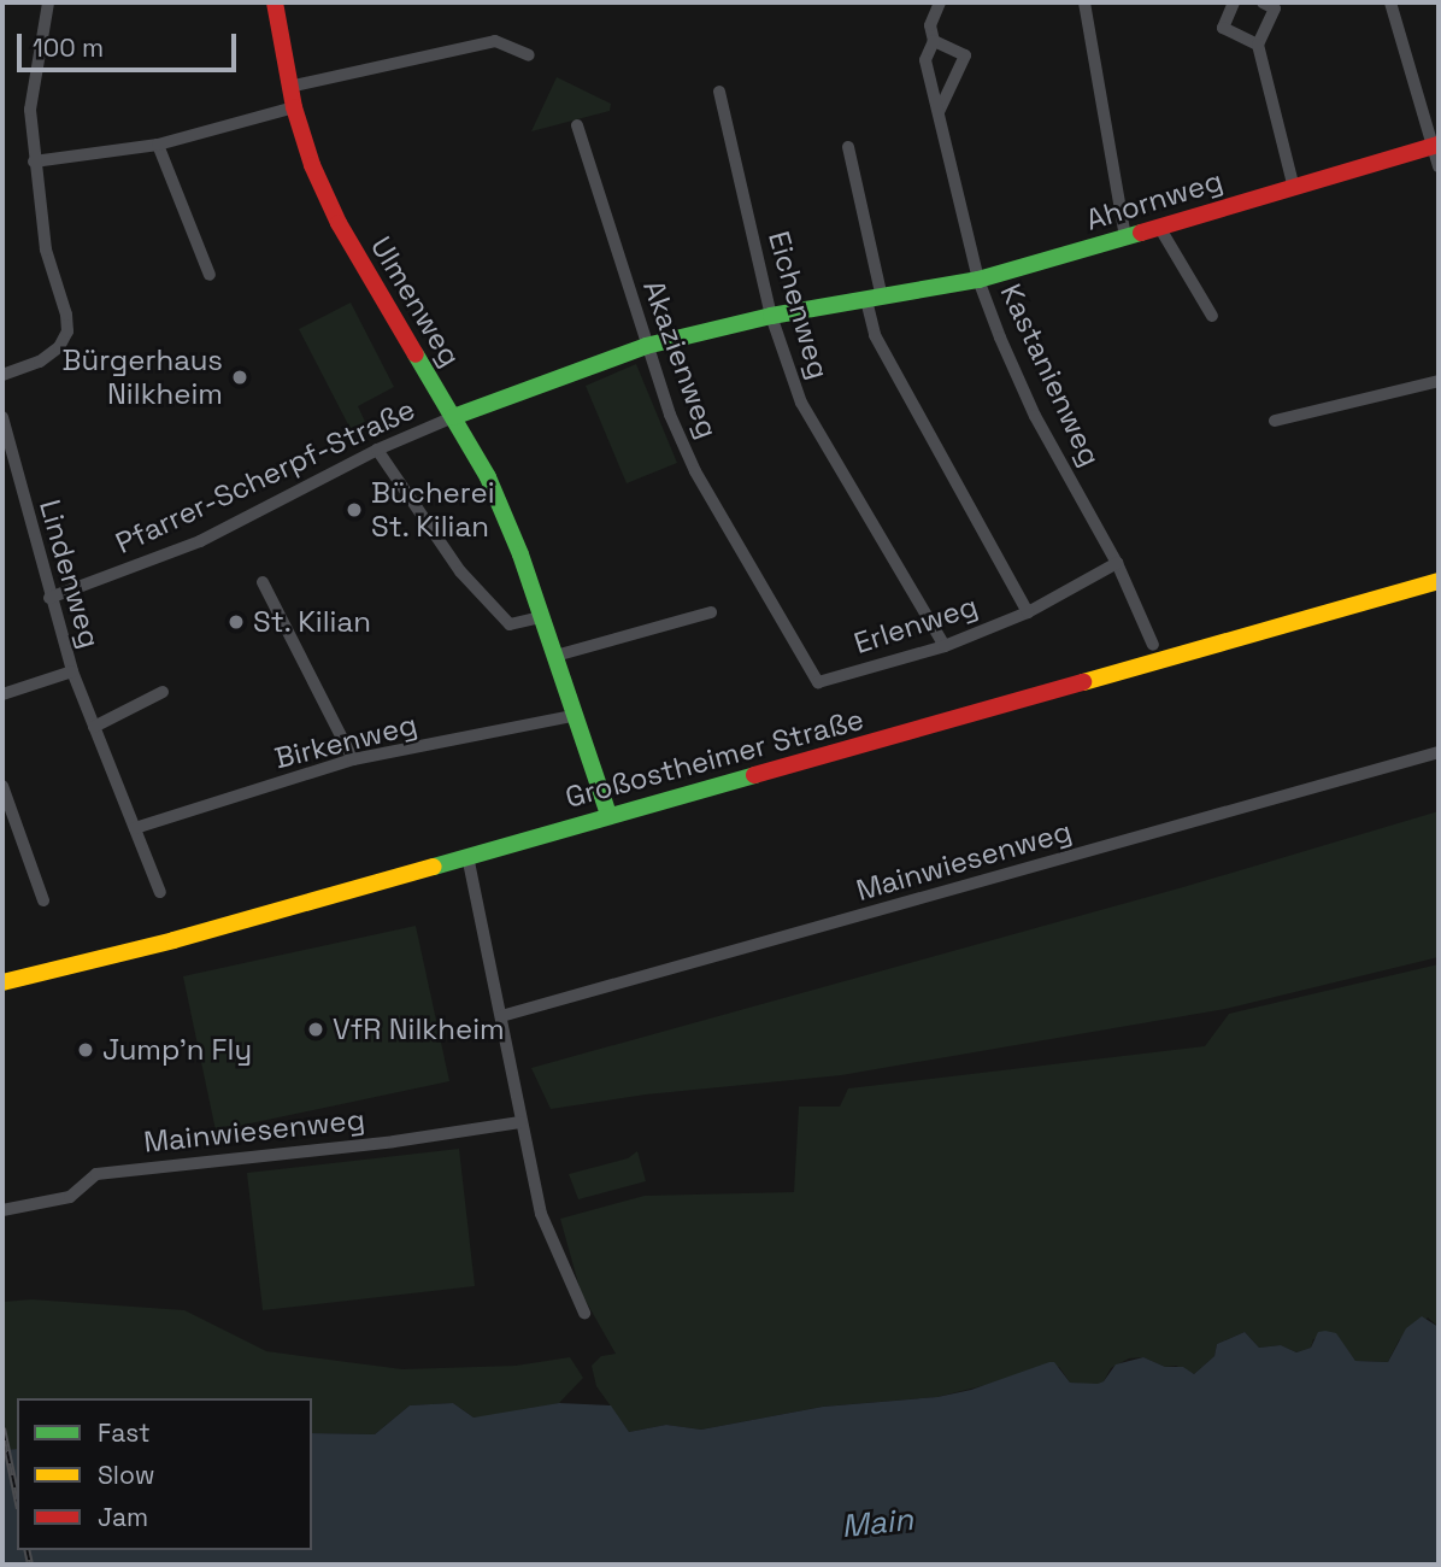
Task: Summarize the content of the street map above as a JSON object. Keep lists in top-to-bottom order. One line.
{"streets":{"street":["Ahornweg","Ulmenweg","Eichenweg","Akazienweg","Kastanienweg","Pfarrer-Scherpf-Straße","Lindenweg","Erlenweg","Birkenweg","Großostheimer Straße","Mainwiesenweg"]},"crossings":[["Ahornweg","Ulmenweg"],["Ahornweg","Eichenweg"],["Ahornweg","Akazienweg"],["Ahornweg","Kastanienweg"],["Ahornweg","Pfarrer-Scherpf-Straße"],["Ulmenweg","Pfarrer-Scherpf-Straße"],["Ulmenweg","Birkenweg"],["Ulmenweg","Großostheimer Straße"],["Eichenweg","Erlenweg"],["Akazienweg","Erlenweg"],["Kastanienweg","Erlenweg"],["Pfarrer-Scherpf-Straße","Lindenweg"],["Lindenweg","Birkenweg"]],"water":["Main"],"places":["Bürgerhaus Nilkheim","Bücherei St. Kilian","St. Kilian","VfR Nilkheim","Jump'n Fly"],"legend":["Fast","Slow","Jam"],"scale_bar":"100 m"}
